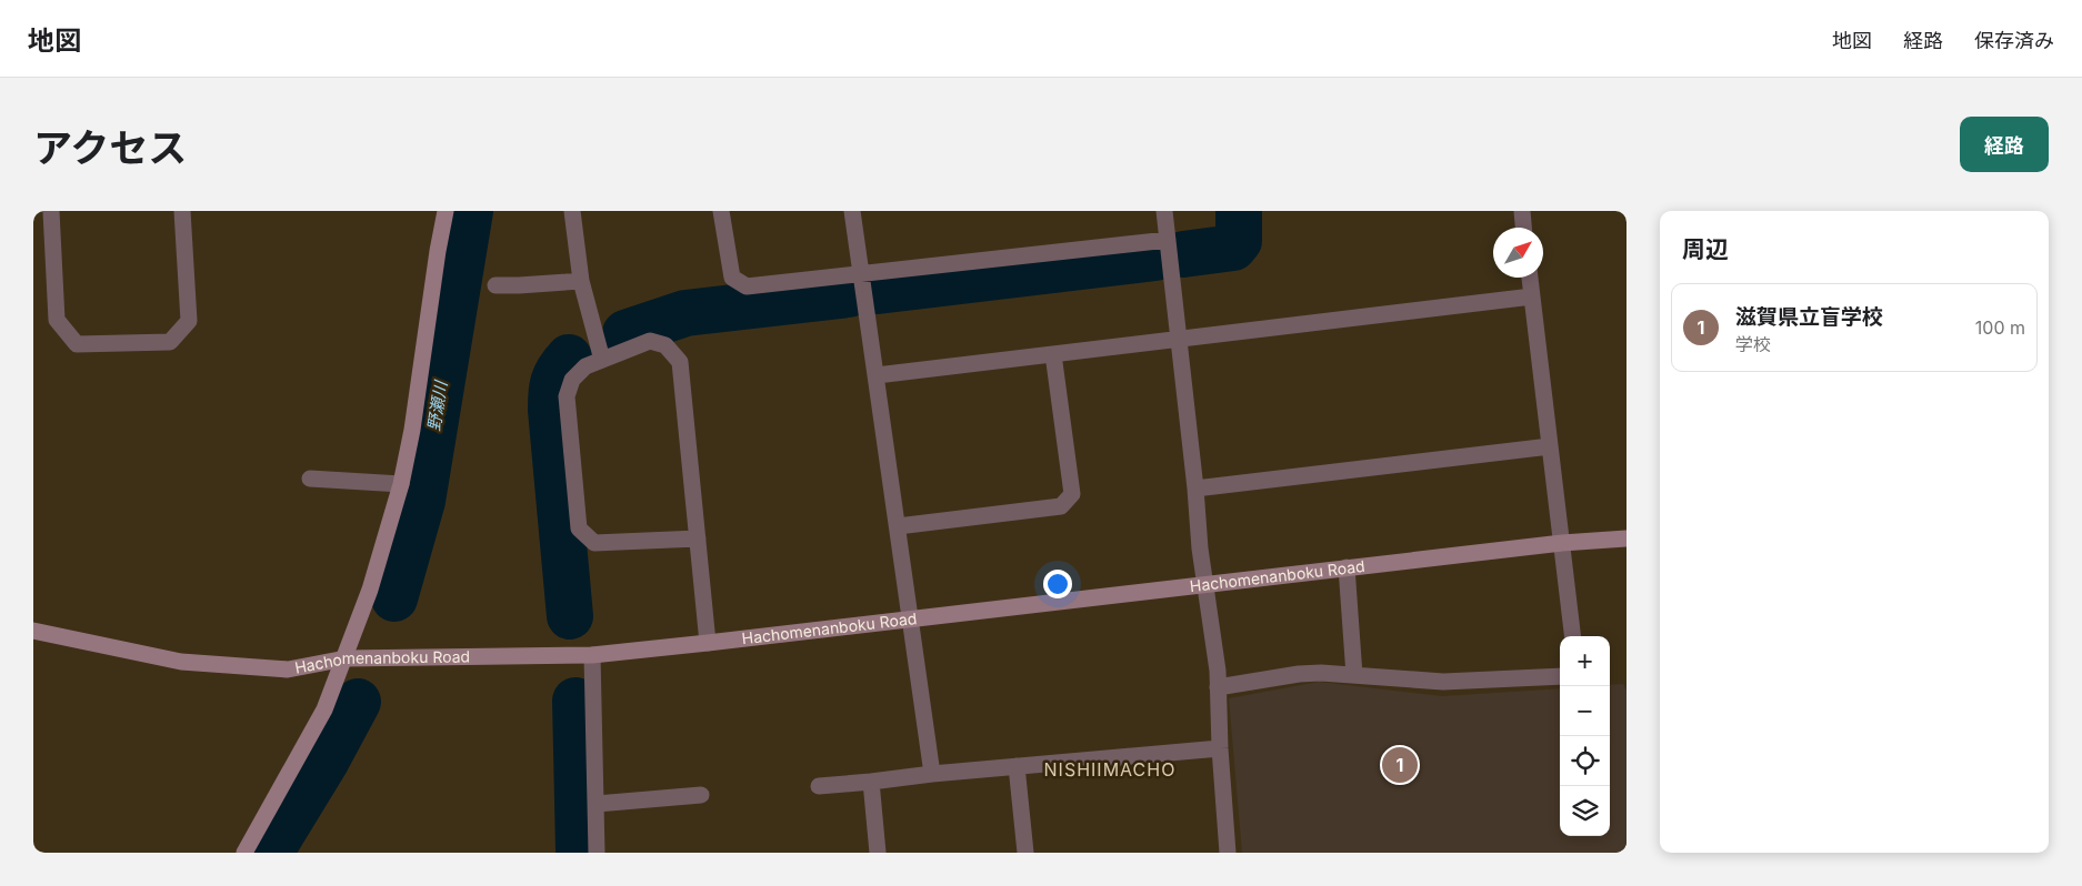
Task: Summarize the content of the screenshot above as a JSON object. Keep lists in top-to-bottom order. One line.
{"streets":{"street":["Hachomenanboku Road"]},"districts":["NISHIIMACHO"],"water":["野瀬川"],"north":"top right","page":{"header":"地図","nav":["地図","経路","保存済み"],"title":"アクセス","buttons":"経路","heading":"周辺","list":[{"mark":"1","name":"滋賀県立盲学校","note":"学校","value":"100 m"}],"map_buttons":["+","−"],"pins":"1"}}
